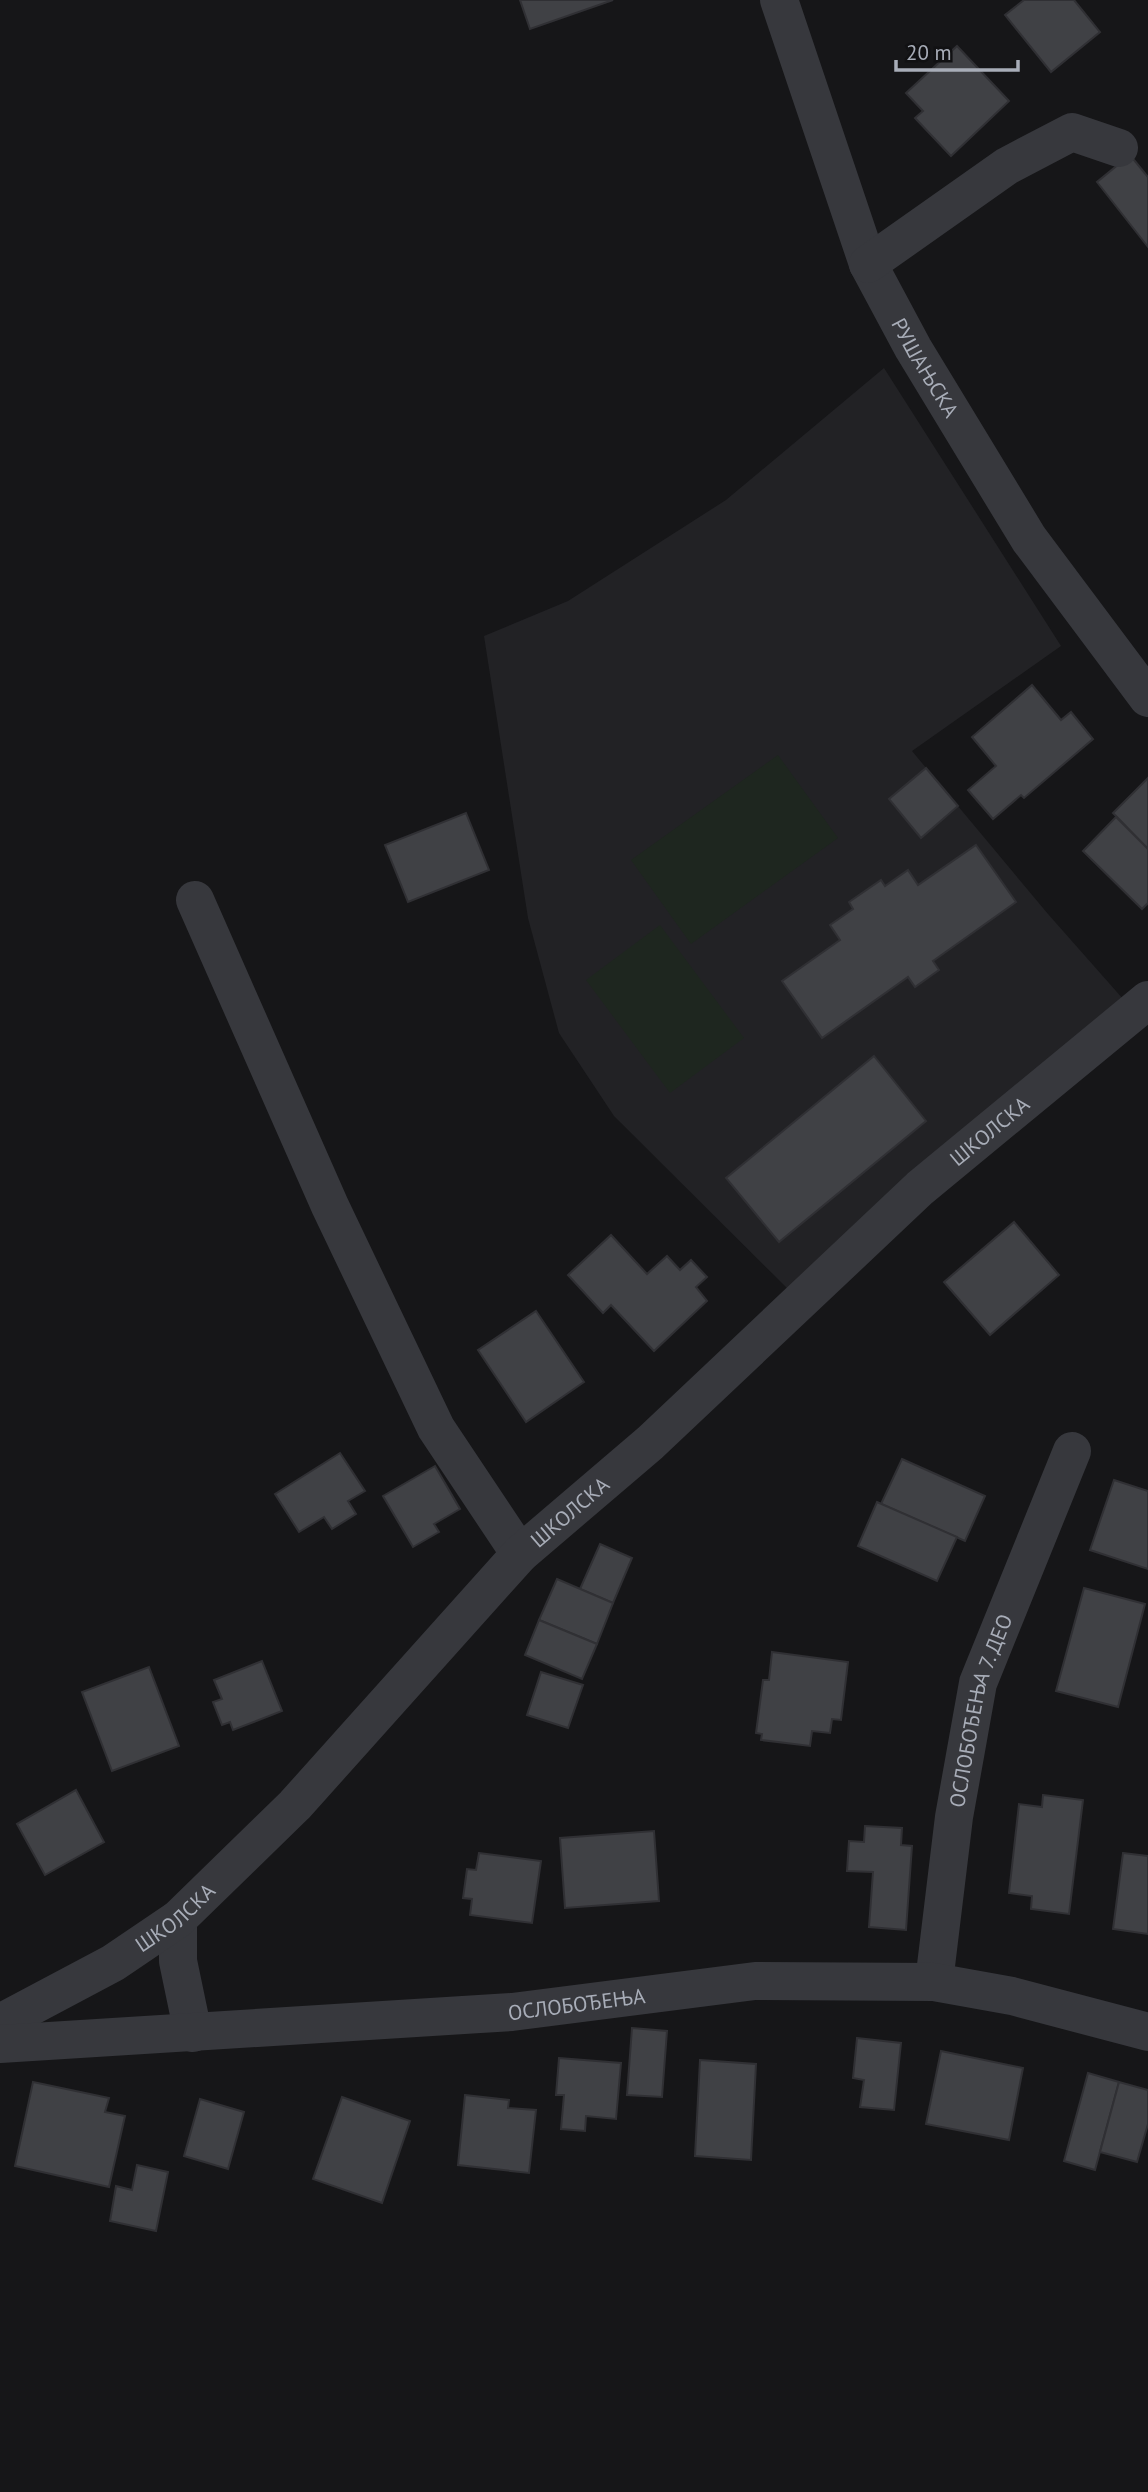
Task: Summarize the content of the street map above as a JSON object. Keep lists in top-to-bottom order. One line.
{"streets":{"street":["РУШАЊСКА","ШКОЛСКА","ОСЛОБОЂЕЊА 7. ДЕО","ОСЛОБОЂЕЊА"]},"crossings":[["ОСЛОБОЂЕЊА 7. ДЕО","ОСЛОБОЂЕЊА"]],"scale_bar":"20 m"}
